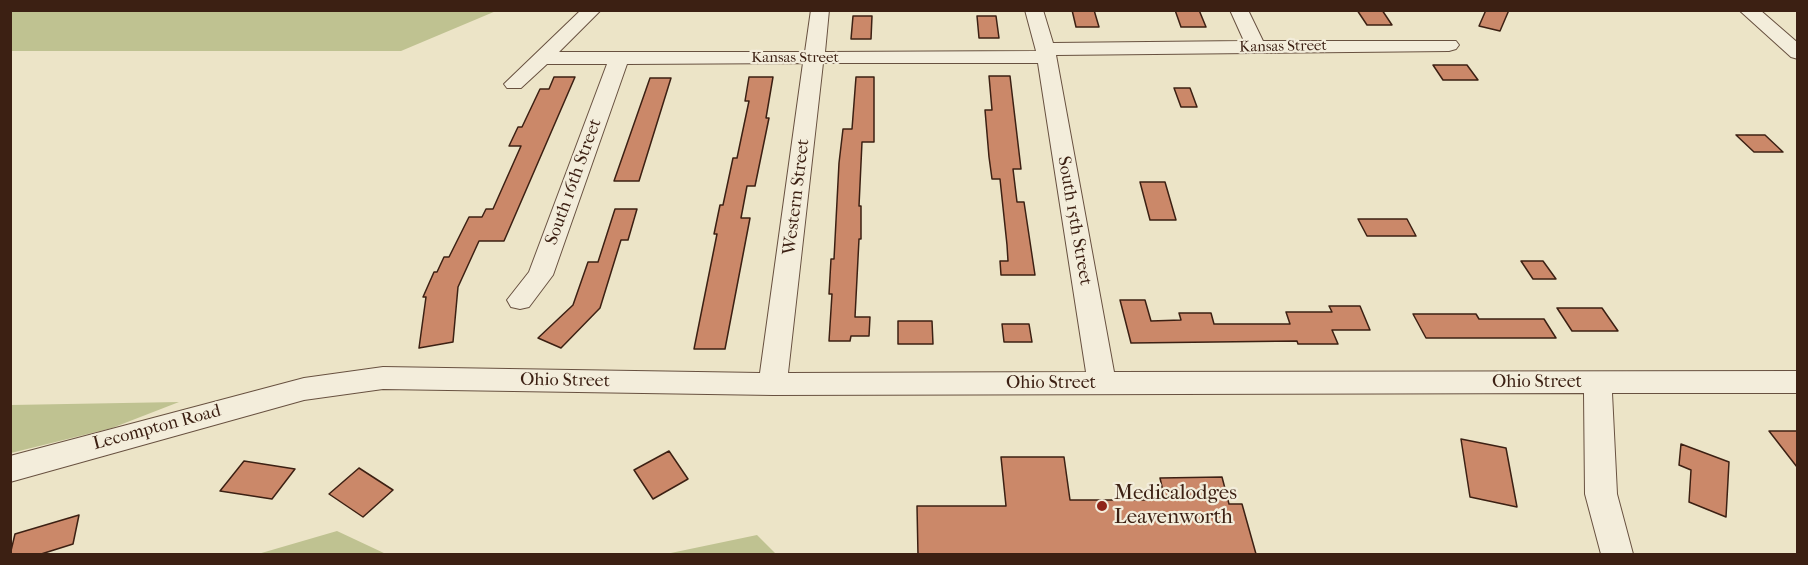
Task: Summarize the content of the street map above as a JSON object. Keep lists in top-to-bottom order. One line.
{"streets":{"street":["Kansas Street","South 16th Street","Western Street","South 15th Street","Ohio Street","Lecompton Road"]},"crossings":[["Kansas Street","South 16th Street"],["Kansas Street","Western Street"],["Kansas Street","South 15th Street"],["Western Street","Ohio Street"],["South 15th Street","Ohio Street"],["Ohio Street","Lecompton Road"]],"places":["Medicalodges Leavenworth"]}
